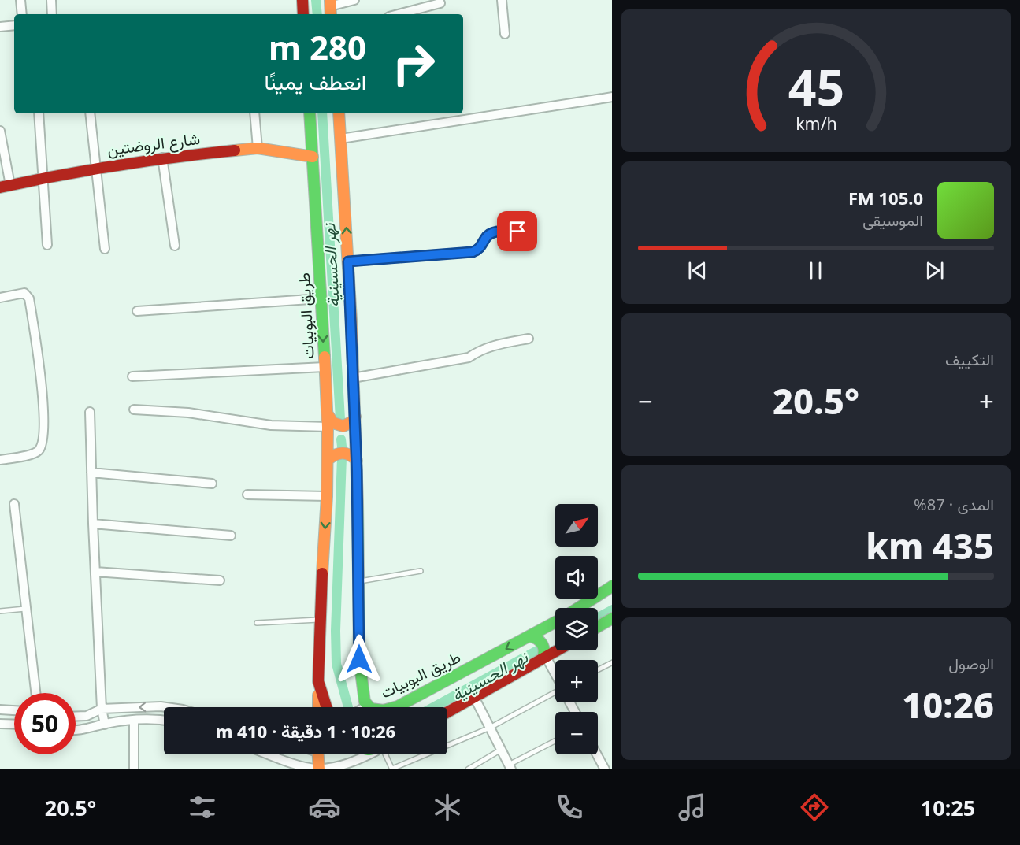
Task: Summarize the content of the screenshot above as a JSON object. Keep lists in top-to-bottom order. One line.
{"streets":{"main road":["شارع الروضتين","طريق البوبيات"]},"crossings":[["شارع الروضتين","طريق البوبيات"]],"water":["نهر الحسينية"],"north":"top right","page":{"turn":["280 m","انعطف يمينًا"],"song":["105.0 FM","الموسيقى"],"tile":["التكييف",["المدى · 87%","435 km"],["الوصول","10:26"]],"heat":["−","20.5°","+"],"map_buttons":["+","−"],"limit":"50","trip":"10:26 · 1 دقيقة · 410 m","tabs":["10:25","20.5°"],"gauge":["45","km/h"]}}
